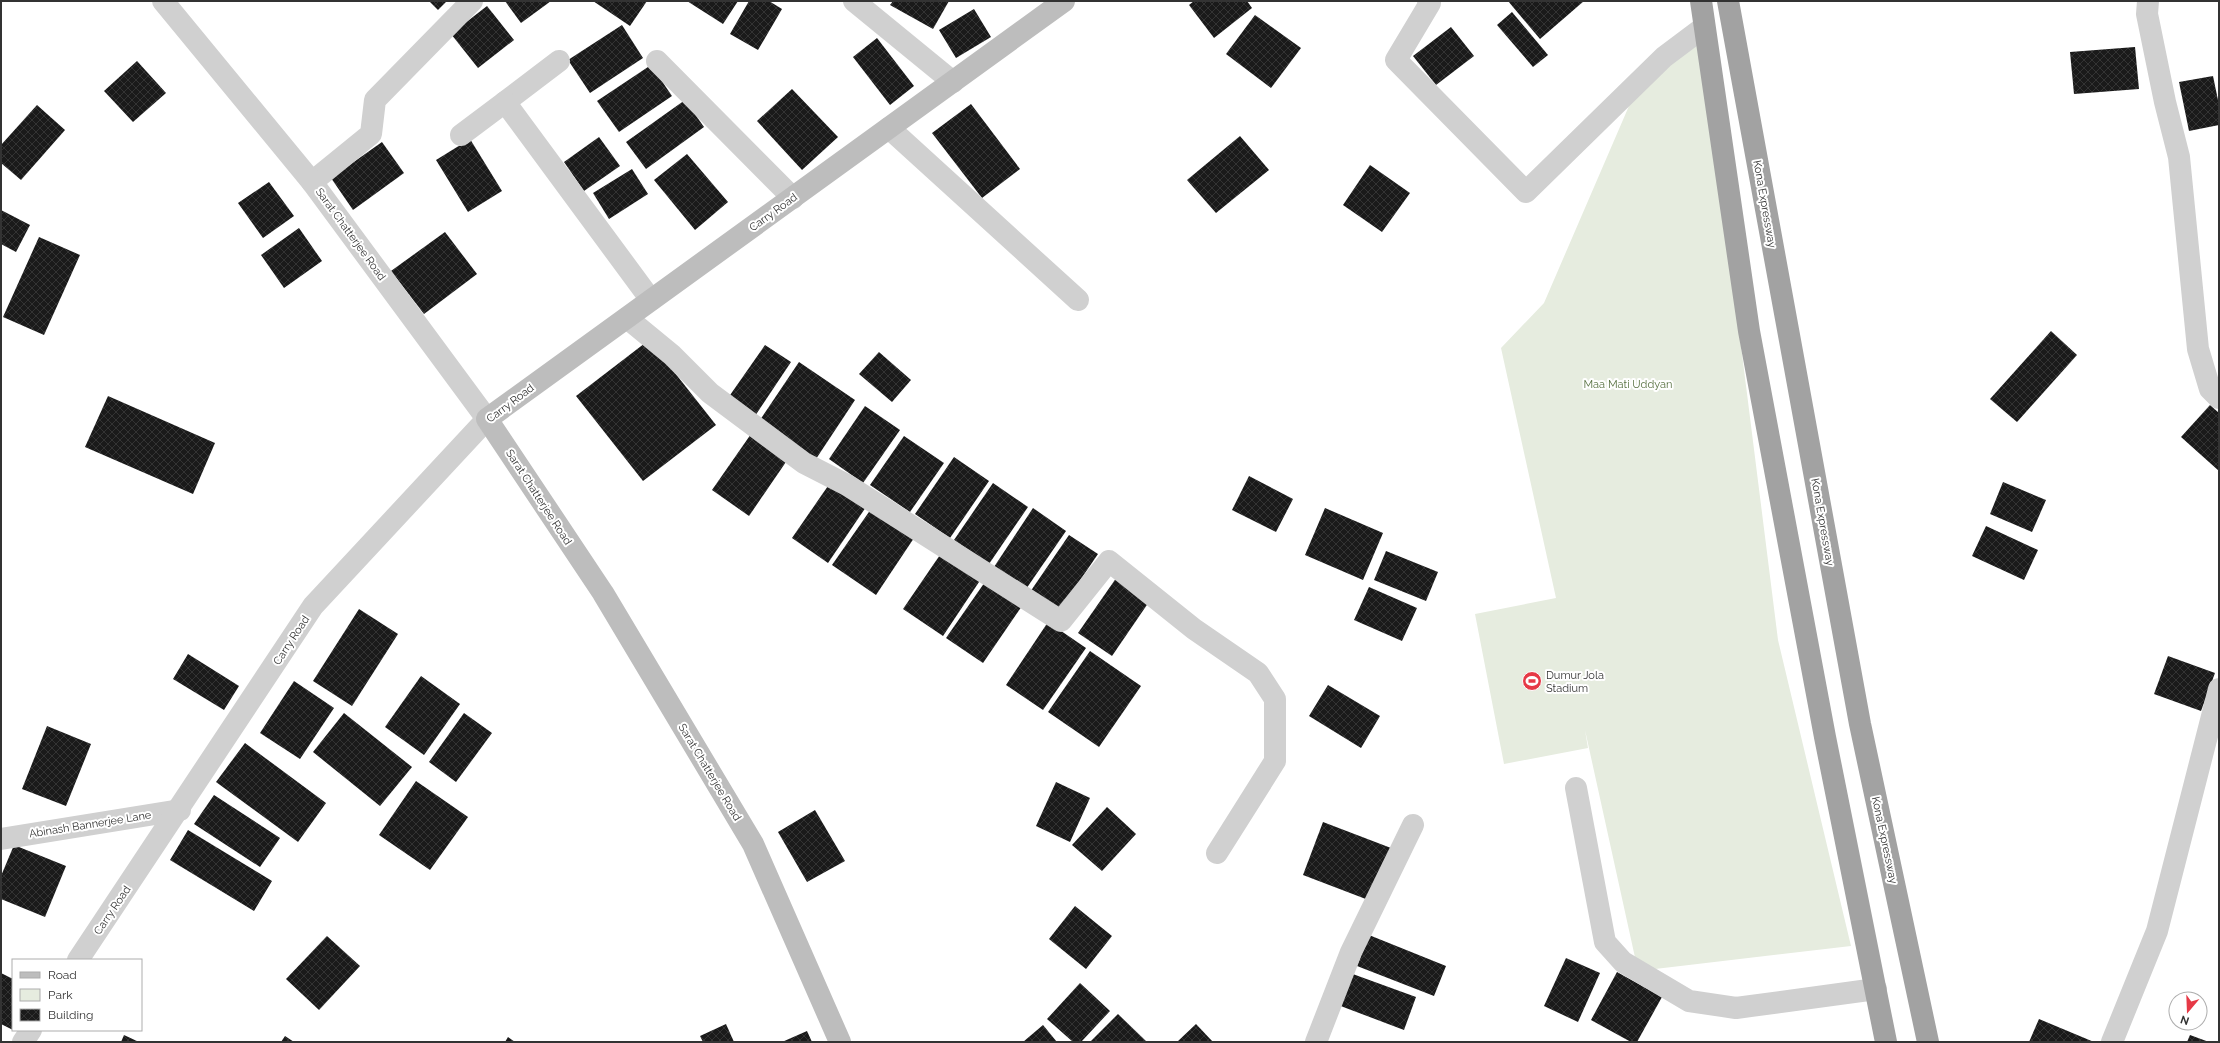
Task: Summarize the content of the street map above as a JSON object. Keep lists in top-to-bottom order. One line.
{"streets":{"highway":["Kona Expressway"],"main road":["Carry Road","Sarat Chatterjee Road"],"street":["Abinash Bannerjee Lane"]},"crossings":[["Carry Road","Sarat Chatterjee Road"],["Carry Road","Abinash Bannerjee Lane"]],"parks":["Maa Mati Uddyan"],"places":{"sports":["Dumur Jola Stadium"]},"legend":["Road","Park","Building"],"north":"bottom"}
